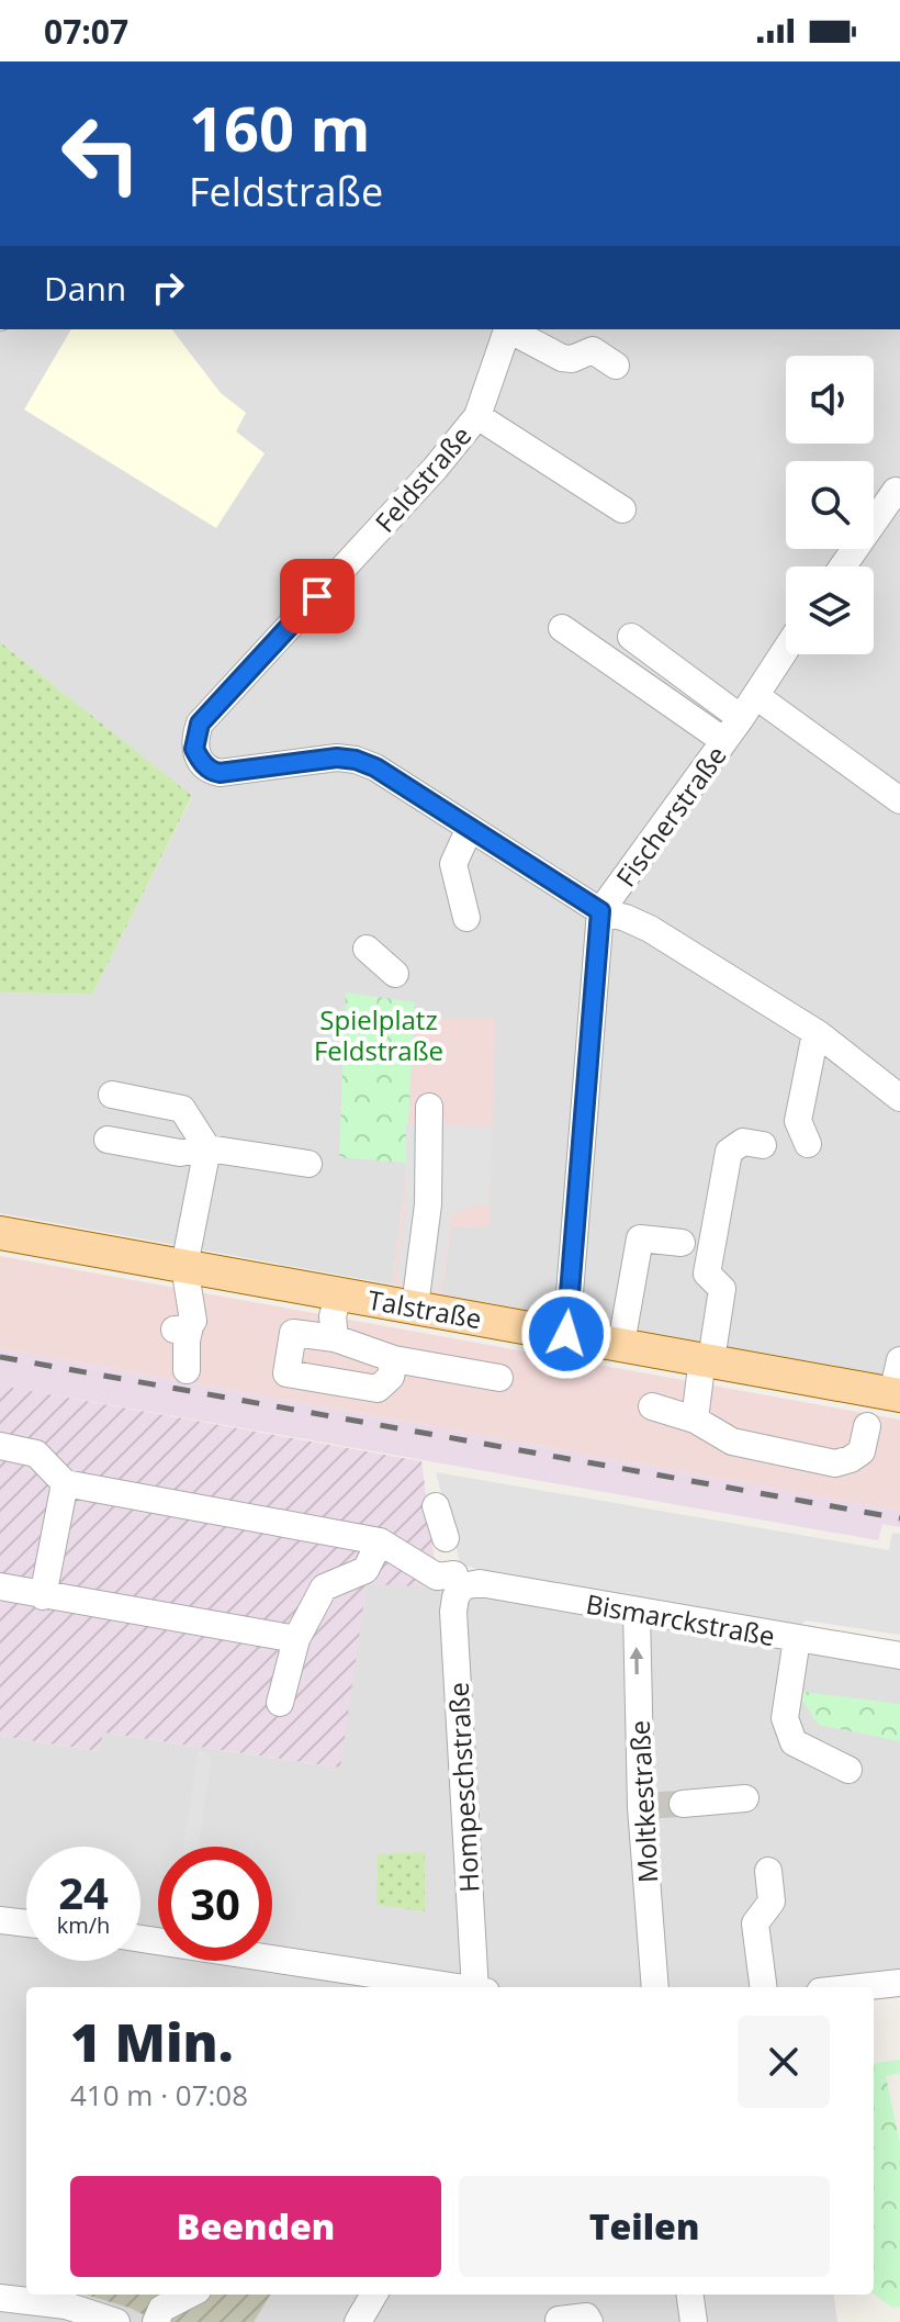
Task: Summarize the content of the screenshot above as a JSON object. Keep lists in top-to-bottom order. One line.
{"streets":{"main road":["Talstraße"],"street":["Feldstraße","Fischerstraße","Bismarckstraße","Hompeschstraße","Moltkestraße"]},"crossings":[["Feldstraße","Fischerstraße"],["Fischerstraße","Talstraße"],["Bismarckstraße","Hompeschstraße"],["Bismarckstraße","Moltkestraße"]],"parks":["Spielplatz Feldstraße"],"page":{"status":"07:07","turn":["160 m","Feldstraße"],"then":"Dann","speed":"24 km/h","limit":"30","heading":["1 Min.","410 m · 07:08"],"buttons":["Beenden","Teilen"]}}
